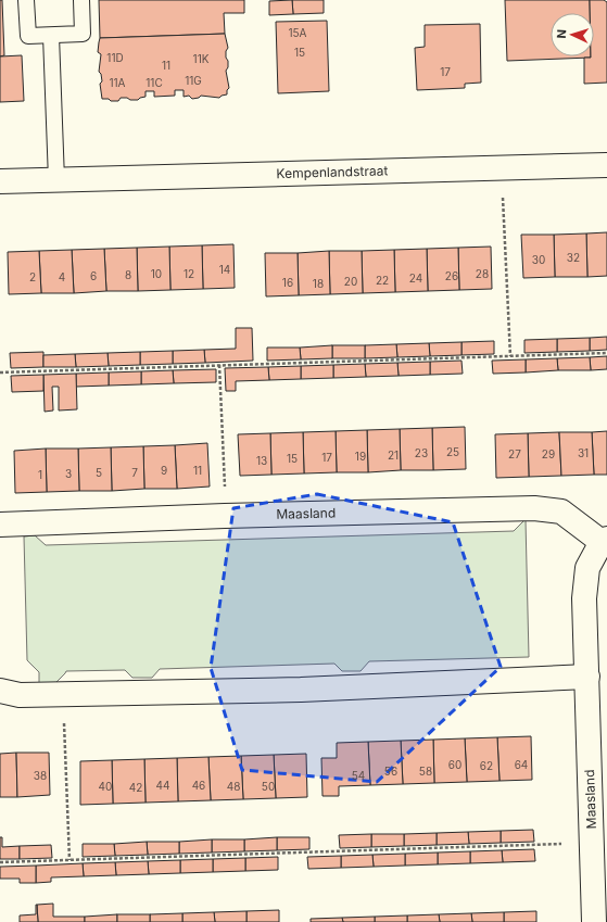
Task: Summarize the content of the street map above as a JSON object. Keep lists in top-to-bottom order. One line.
{"streets":{"street":["Kempenlandstraat","Maasland"]},"house_numbers":["15A","15","11D","11K","11","17","11G","11A","11C","32","30","14","10","12","28","8","6","26","2","4","24","22","20","16","18","25","23","31","27","29","21","19","17","15","13","9","11","5","7","3","1","60","64","62","56","58","38","54","44","46","40","48","50","42"],"north":"left"}
